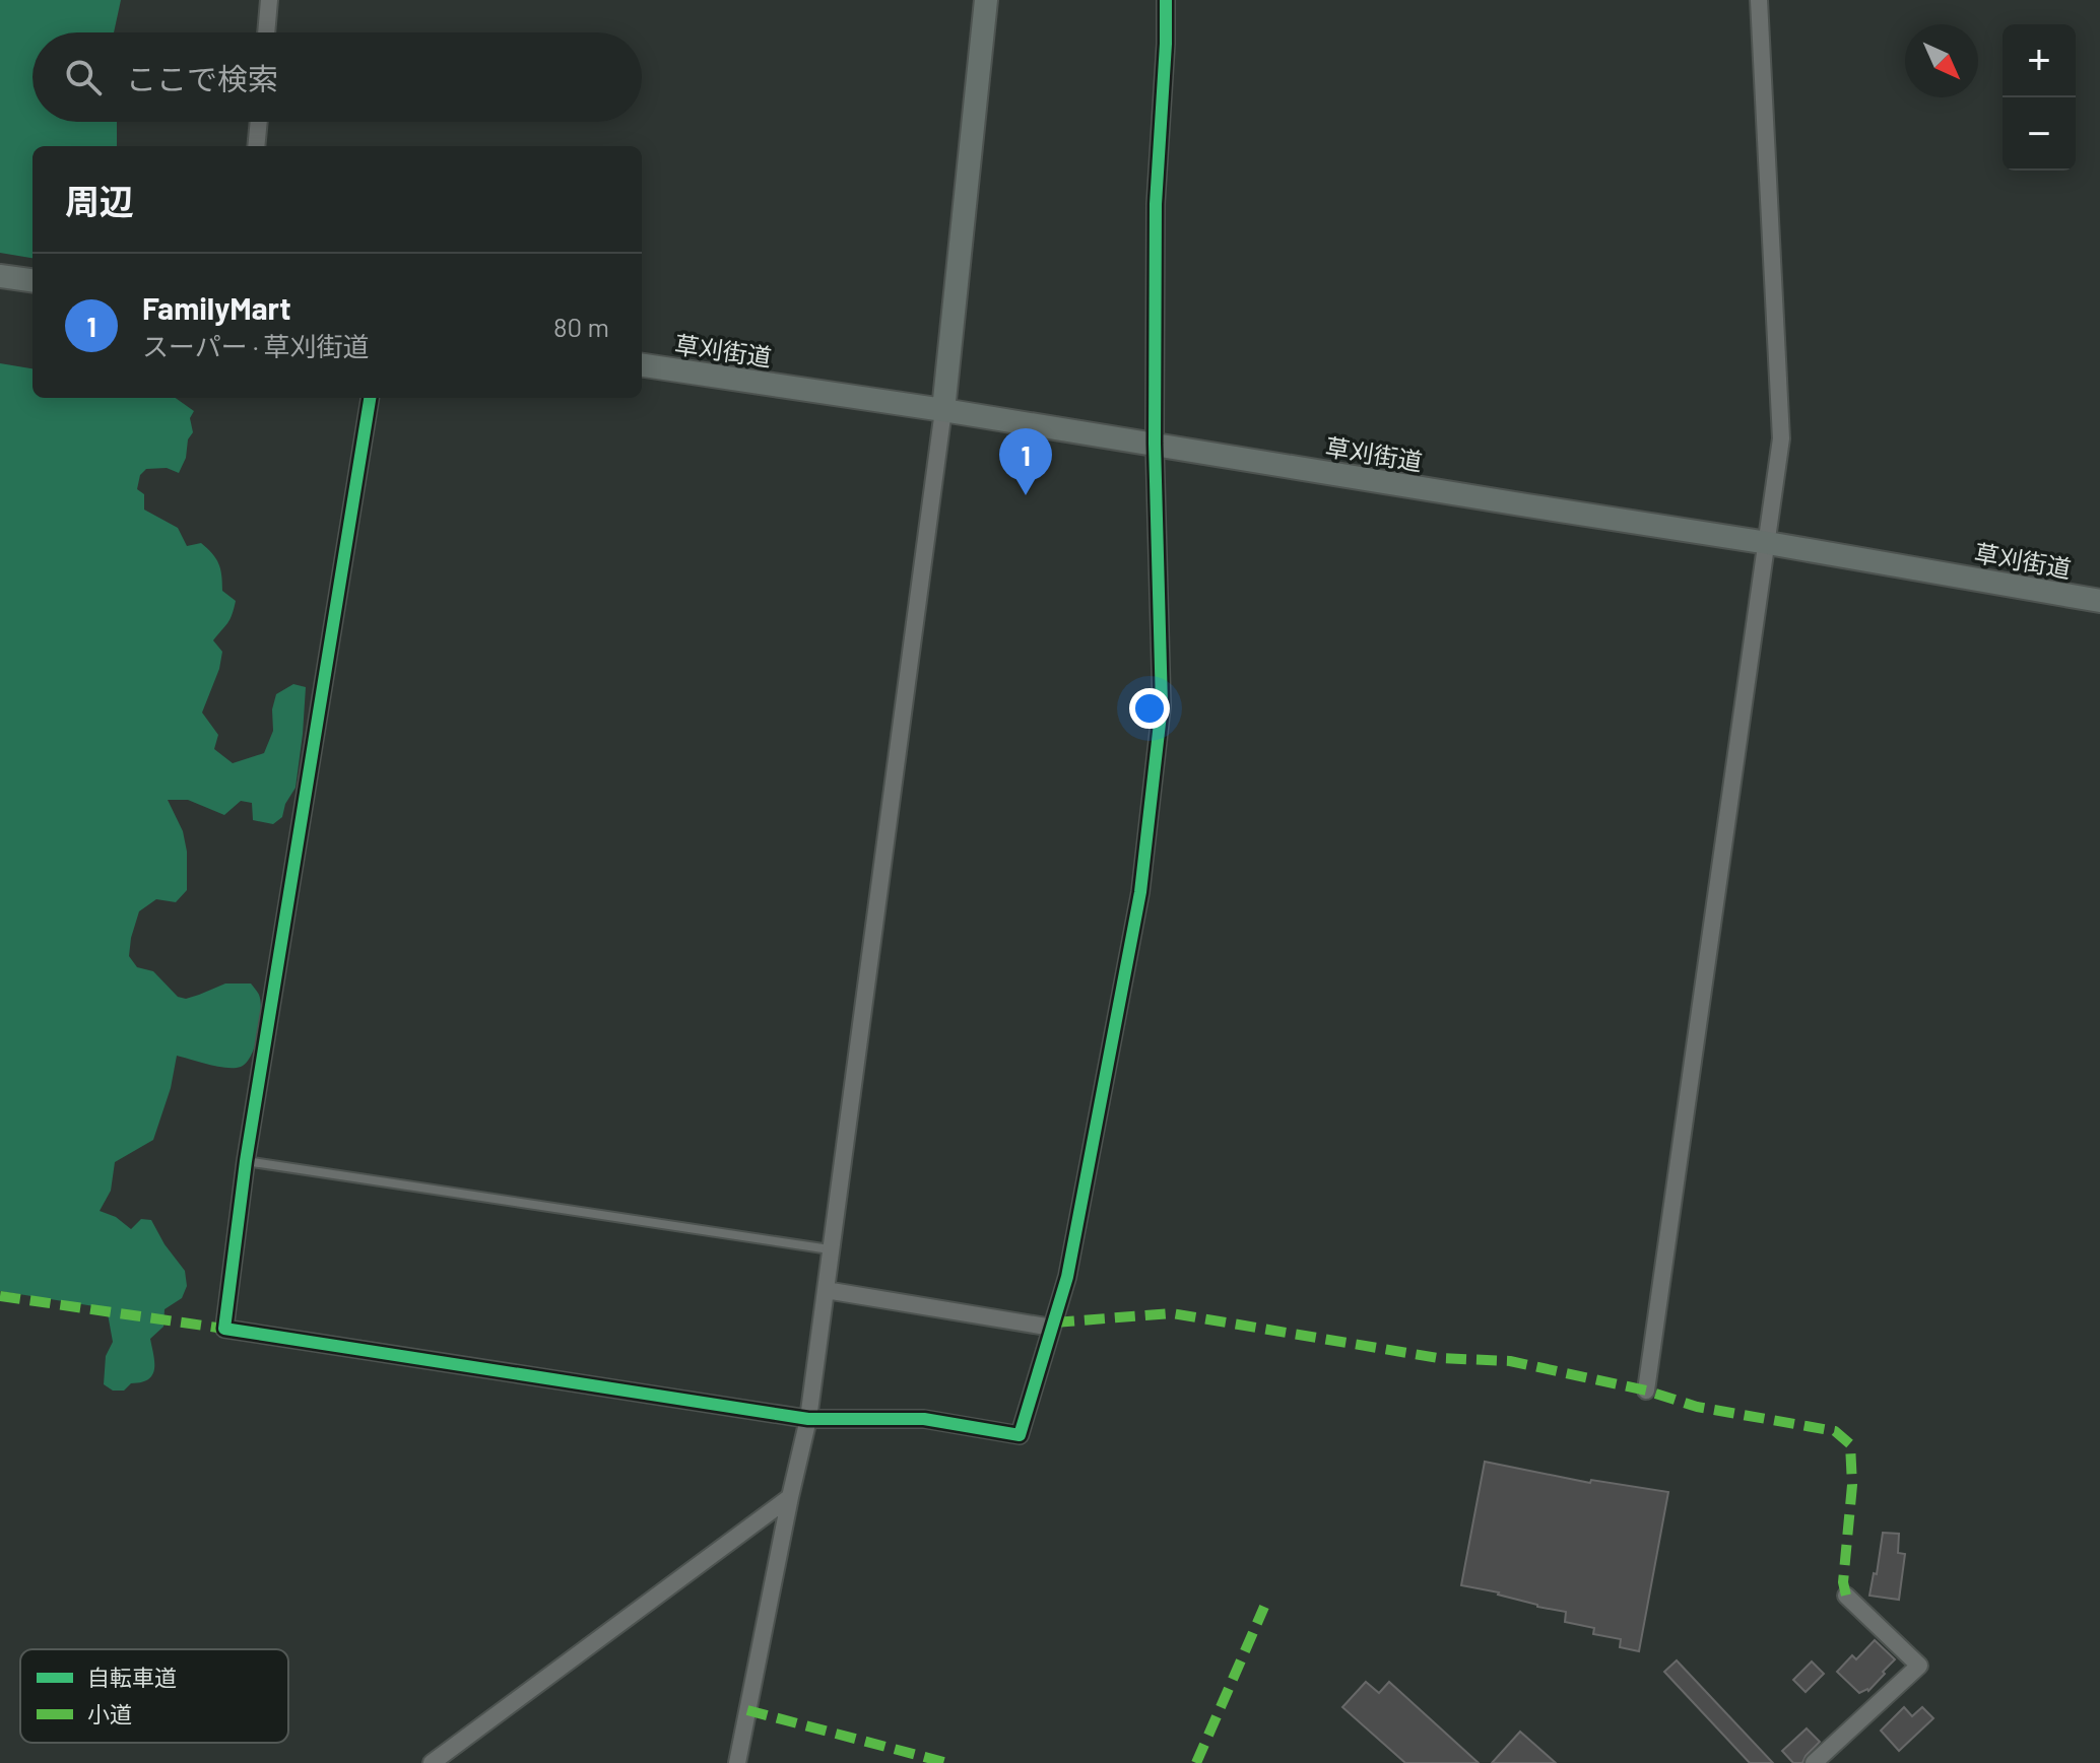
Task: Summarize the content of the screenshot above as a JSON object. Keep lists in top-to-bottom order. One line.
{"streets":{"street":["草刈街道"]},"legend":["自転車道","小道"],"north":"bottom right","page":{"map_buttons":["+","−"],"search":"ここで検索","heading":"周辺","list":[{"mark":"1","name":"FamilyMart","note":"スーパー · 草刈街道","value":"80 m"}],"pins":"1"}}
